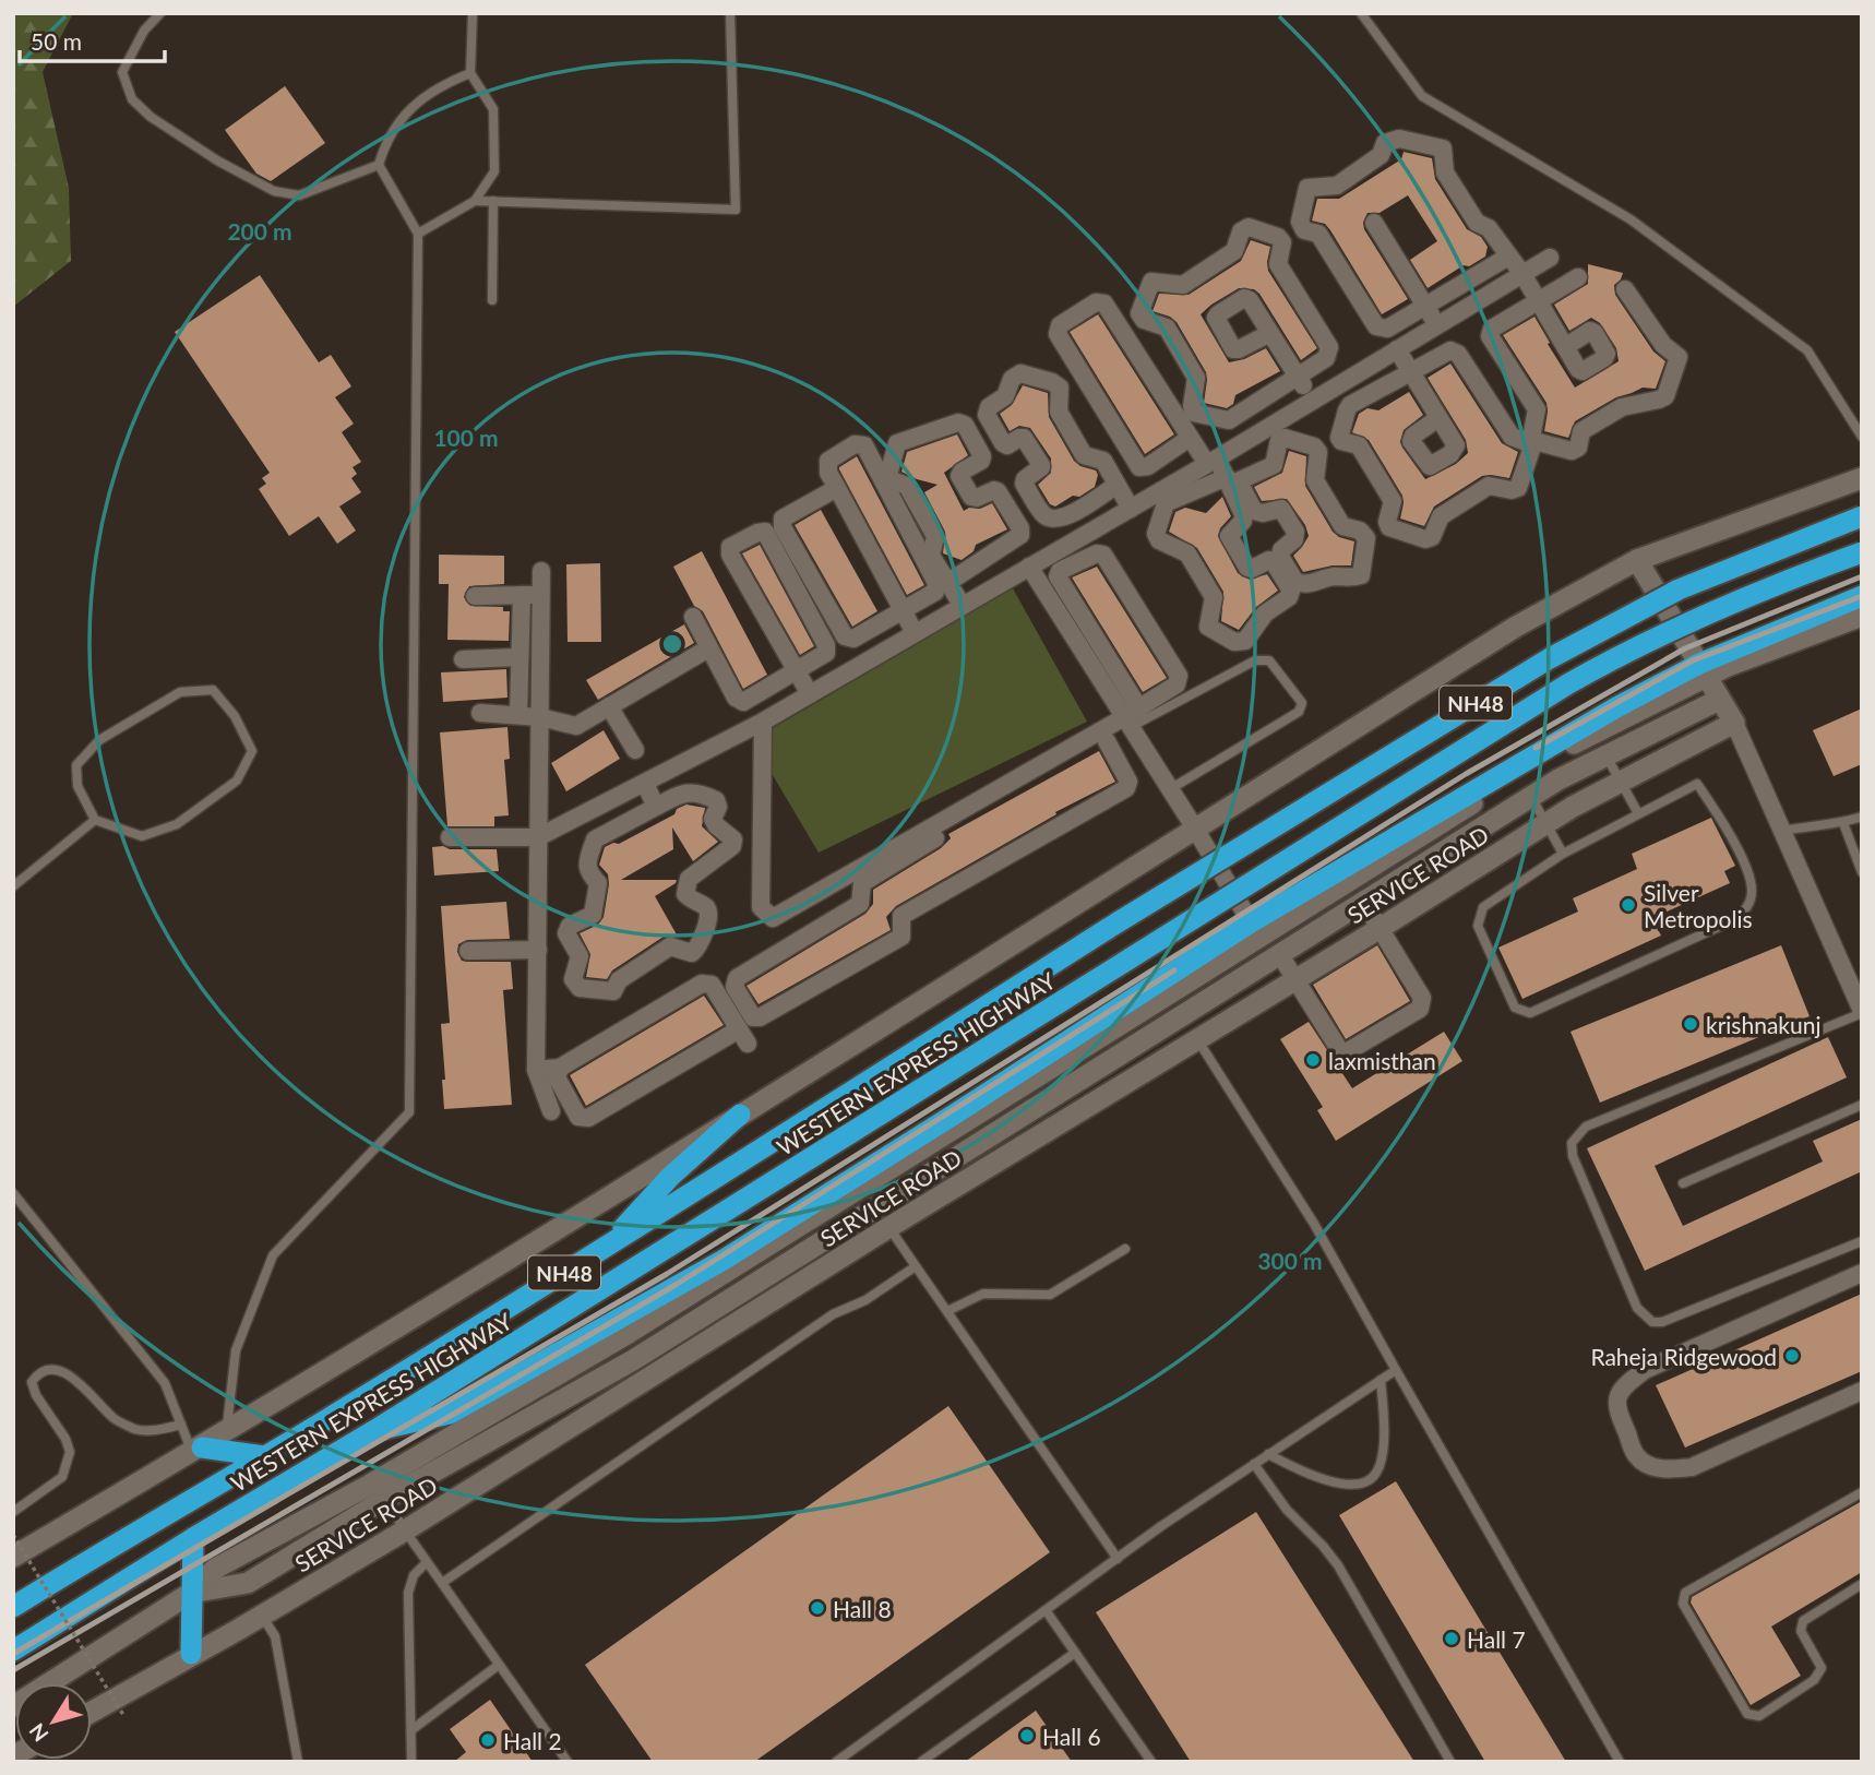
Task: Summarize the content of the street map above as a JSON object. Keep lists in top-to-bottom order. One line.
{"streets":{"highway":["NH48","WESTERN EXPRESS HIGHWAY"],"main road":["SERVICE ROAD"]},"places":["Silver Metropolis","krishnakunj","laxmisthan","Raheja Ridgewood","Hall 8","Hall 7","Hall 6","Hall 2"],"scale_bar":"50 m","north":"bottom left","rings":["200 m","100 m","300 m"]}
